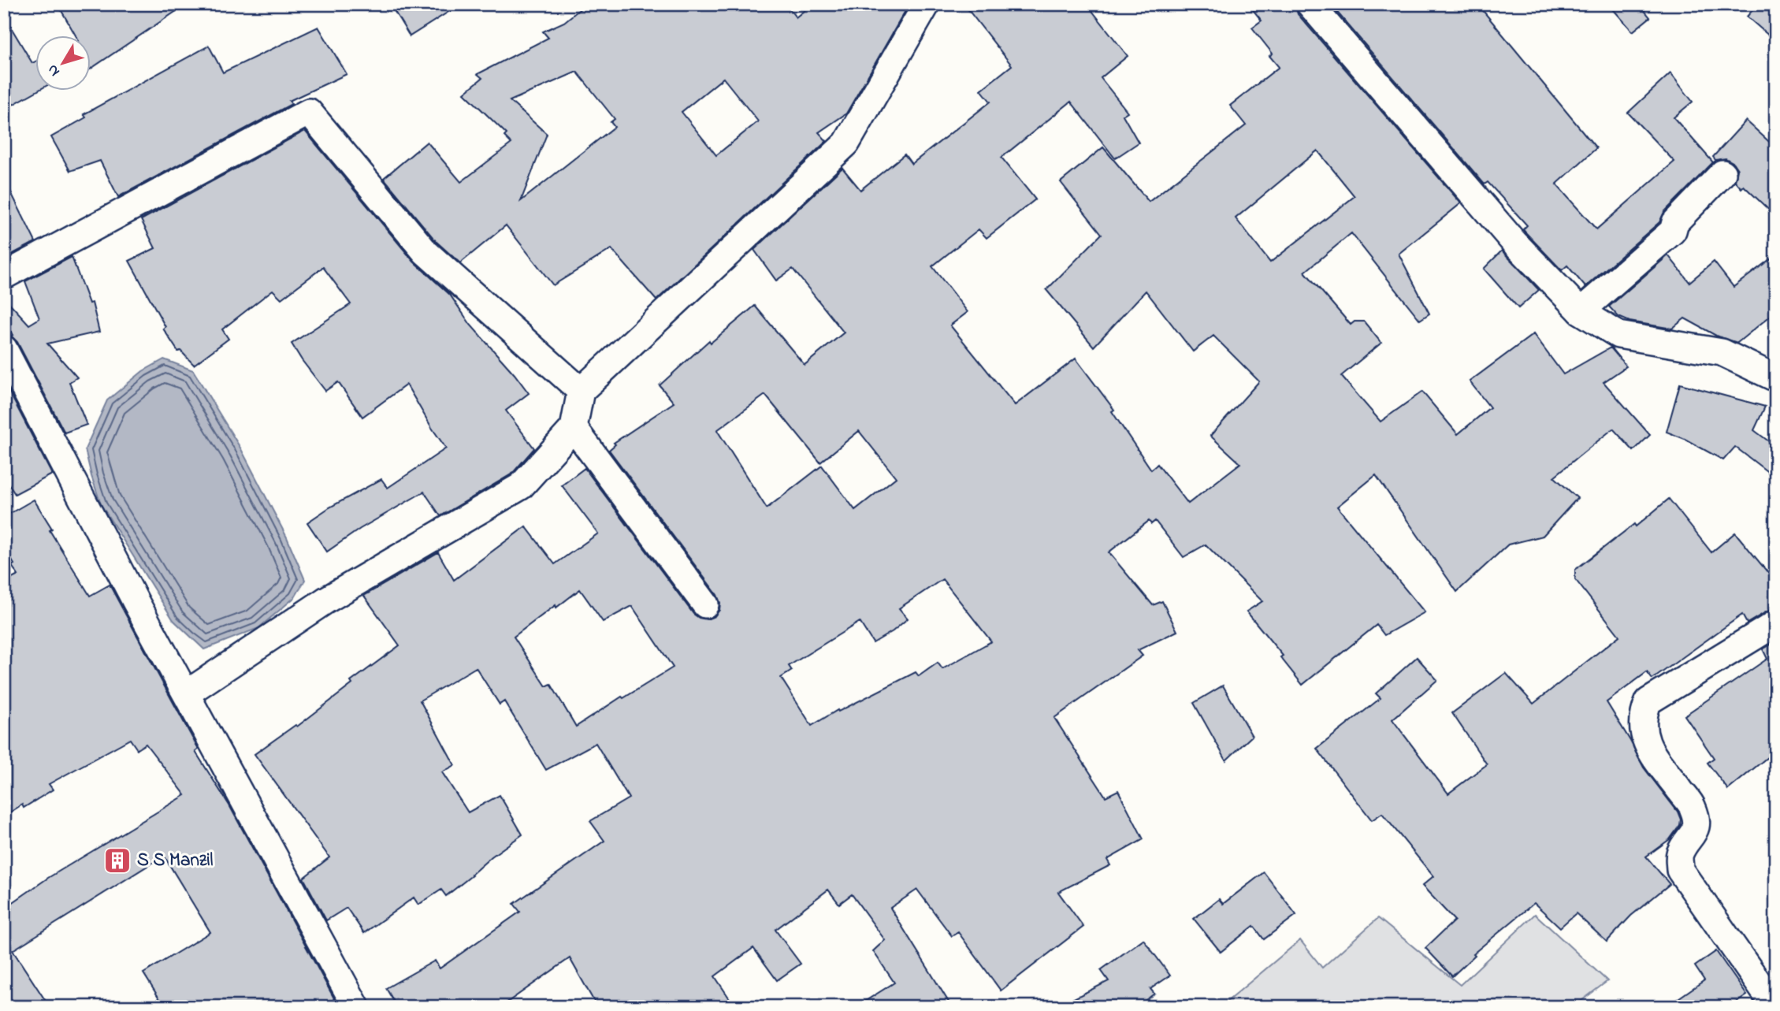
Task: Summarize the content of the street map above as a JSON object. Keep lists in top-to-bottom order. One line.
{"places":{"building":["S S Manzil"]},"north":"bottom left"}
